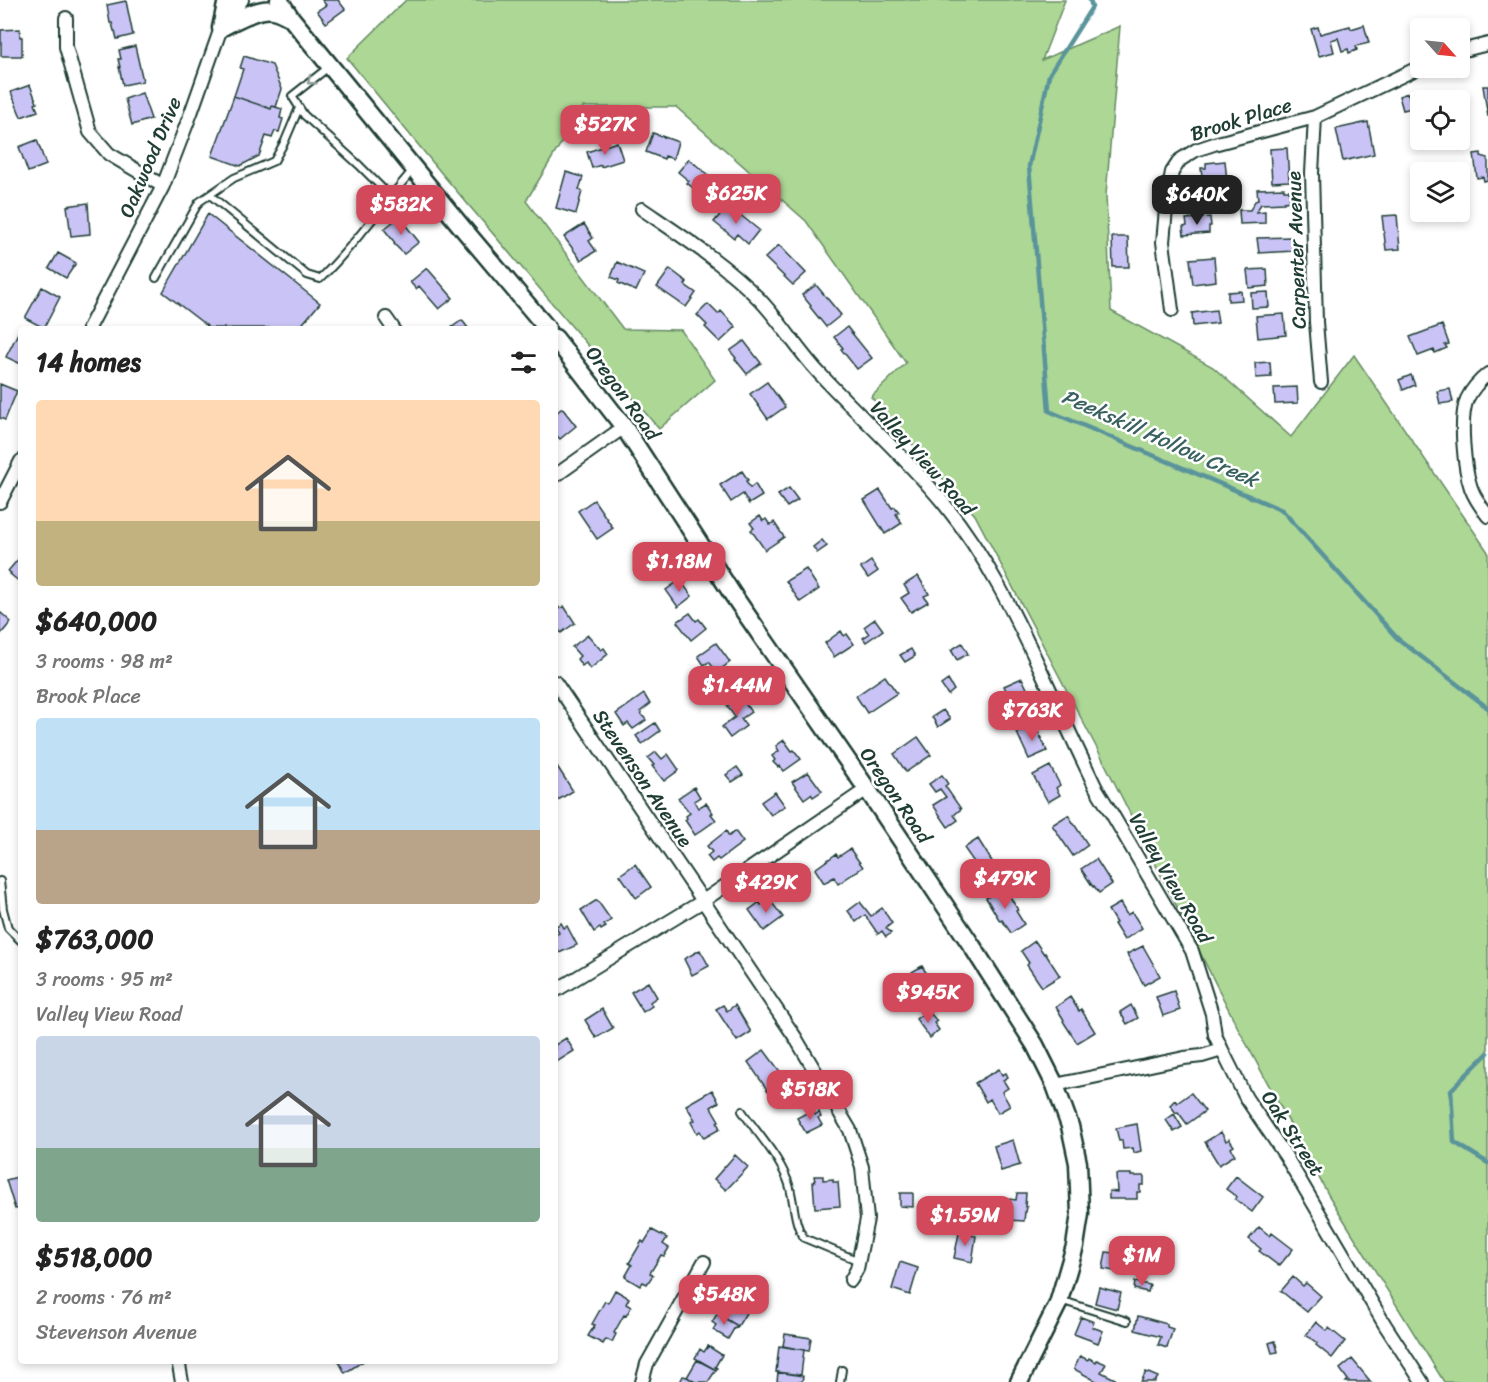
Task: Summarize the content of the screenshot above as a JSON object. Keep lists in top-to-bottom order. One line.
{"streets":{"street":["Brook Place","Oakwood Drive","Carpenter Avenue","Oregon Road","Valley View Road","Stevenson Avenue","Oak Street"]},"crossings":[["Brook Place","Carpenter Avenue"],["Valley View Road","Oak Street"]],"water":["Peekskill Hollow Creek"],"north":"bottom right","page":{"price":["$527K","$625K","$640K","$582K","$1.18M","$1.44M","$763K","$479K","$429K","$945K","$518K","$1.59M","$1M","$548K"],"heading":"14 homes","list":[{"name":"$640,000","note":"3 rooms · 98 m² · Brook Place"},{"name":"$763,000","note":"3 rooms · 95 m² · Valley View Road"},{"name":"$518,000","note":"2 rooms · 76 m² · Stevenson Avenue"}]}}
